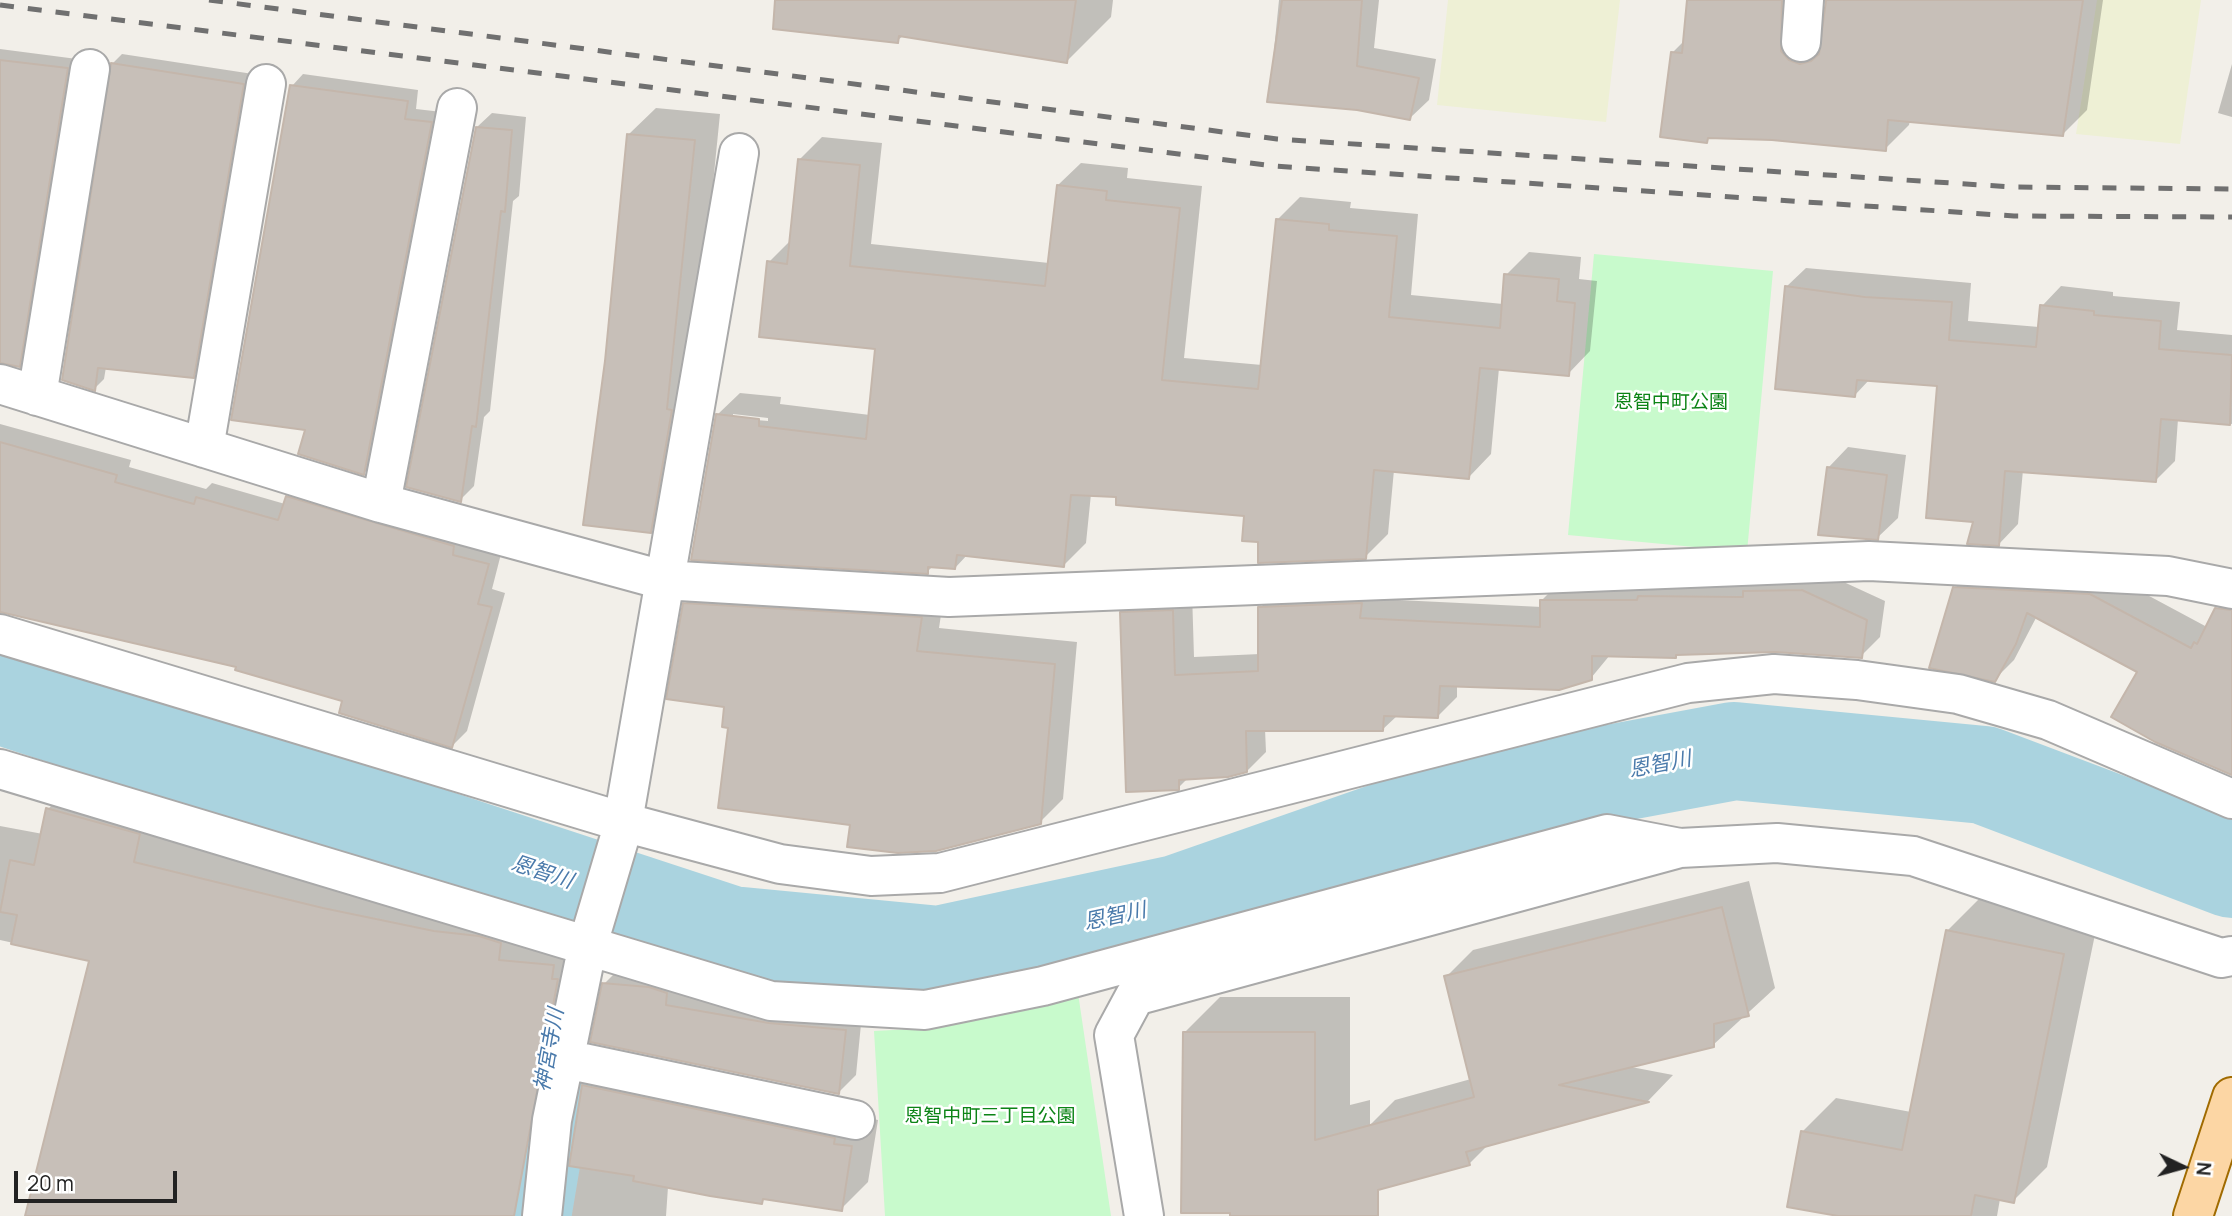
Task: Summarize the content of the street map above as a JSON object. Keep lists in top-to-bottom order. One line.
{"water":["恩智川","神宮寺川"],"parks":["恩智中町公園","恩智中町三丁目公園"],"scale_bar":"20 m","north":"right"}
